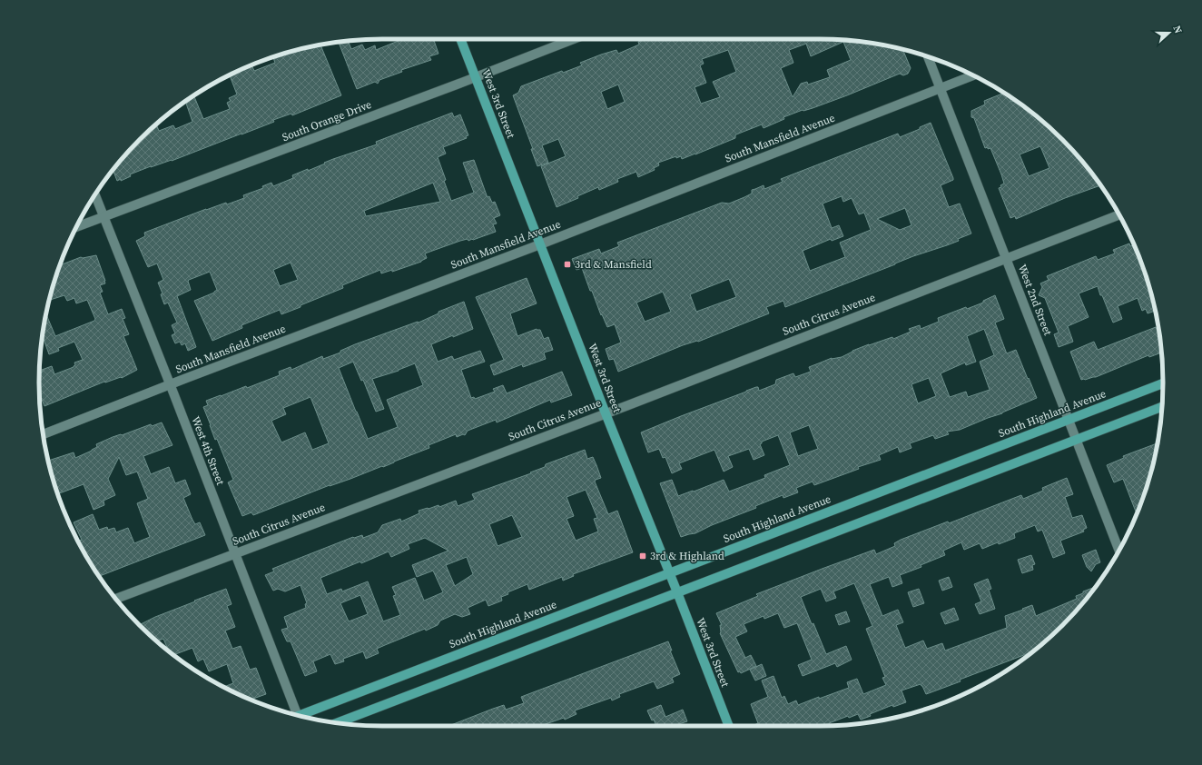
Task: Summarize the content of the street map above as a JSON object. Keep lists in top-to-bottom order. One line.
{"streets":{"main road":["West 3rd Street","South Highland Avenue"],"street":["South Orange Drive","South Mansfield Avenue","West 2nd Street","South Citrus Avenue","West 4th Street"]},"crossings":[["West 3rd Street","South Orange Drive"],["West 3rd Street","South Mansfield Avenue"],["West 3rd Street","South Citrus Avenue"],["West 3rd Street","South Highland Avenue"],["South Orange Drive","West 4th Street"],["South Mansfield Avenue","West 2nd Street"],["South Mansfield Avenue","West 4th Street"],["West 2nd Street","South Citrus Avenue"],["West 2nd Street","South Highland Avenue"],["South Citrus Avenue","West 4th Street"]],"places":{"transit":["3rd & Mansfield","3rd & Highland"]},"north":"right"}
